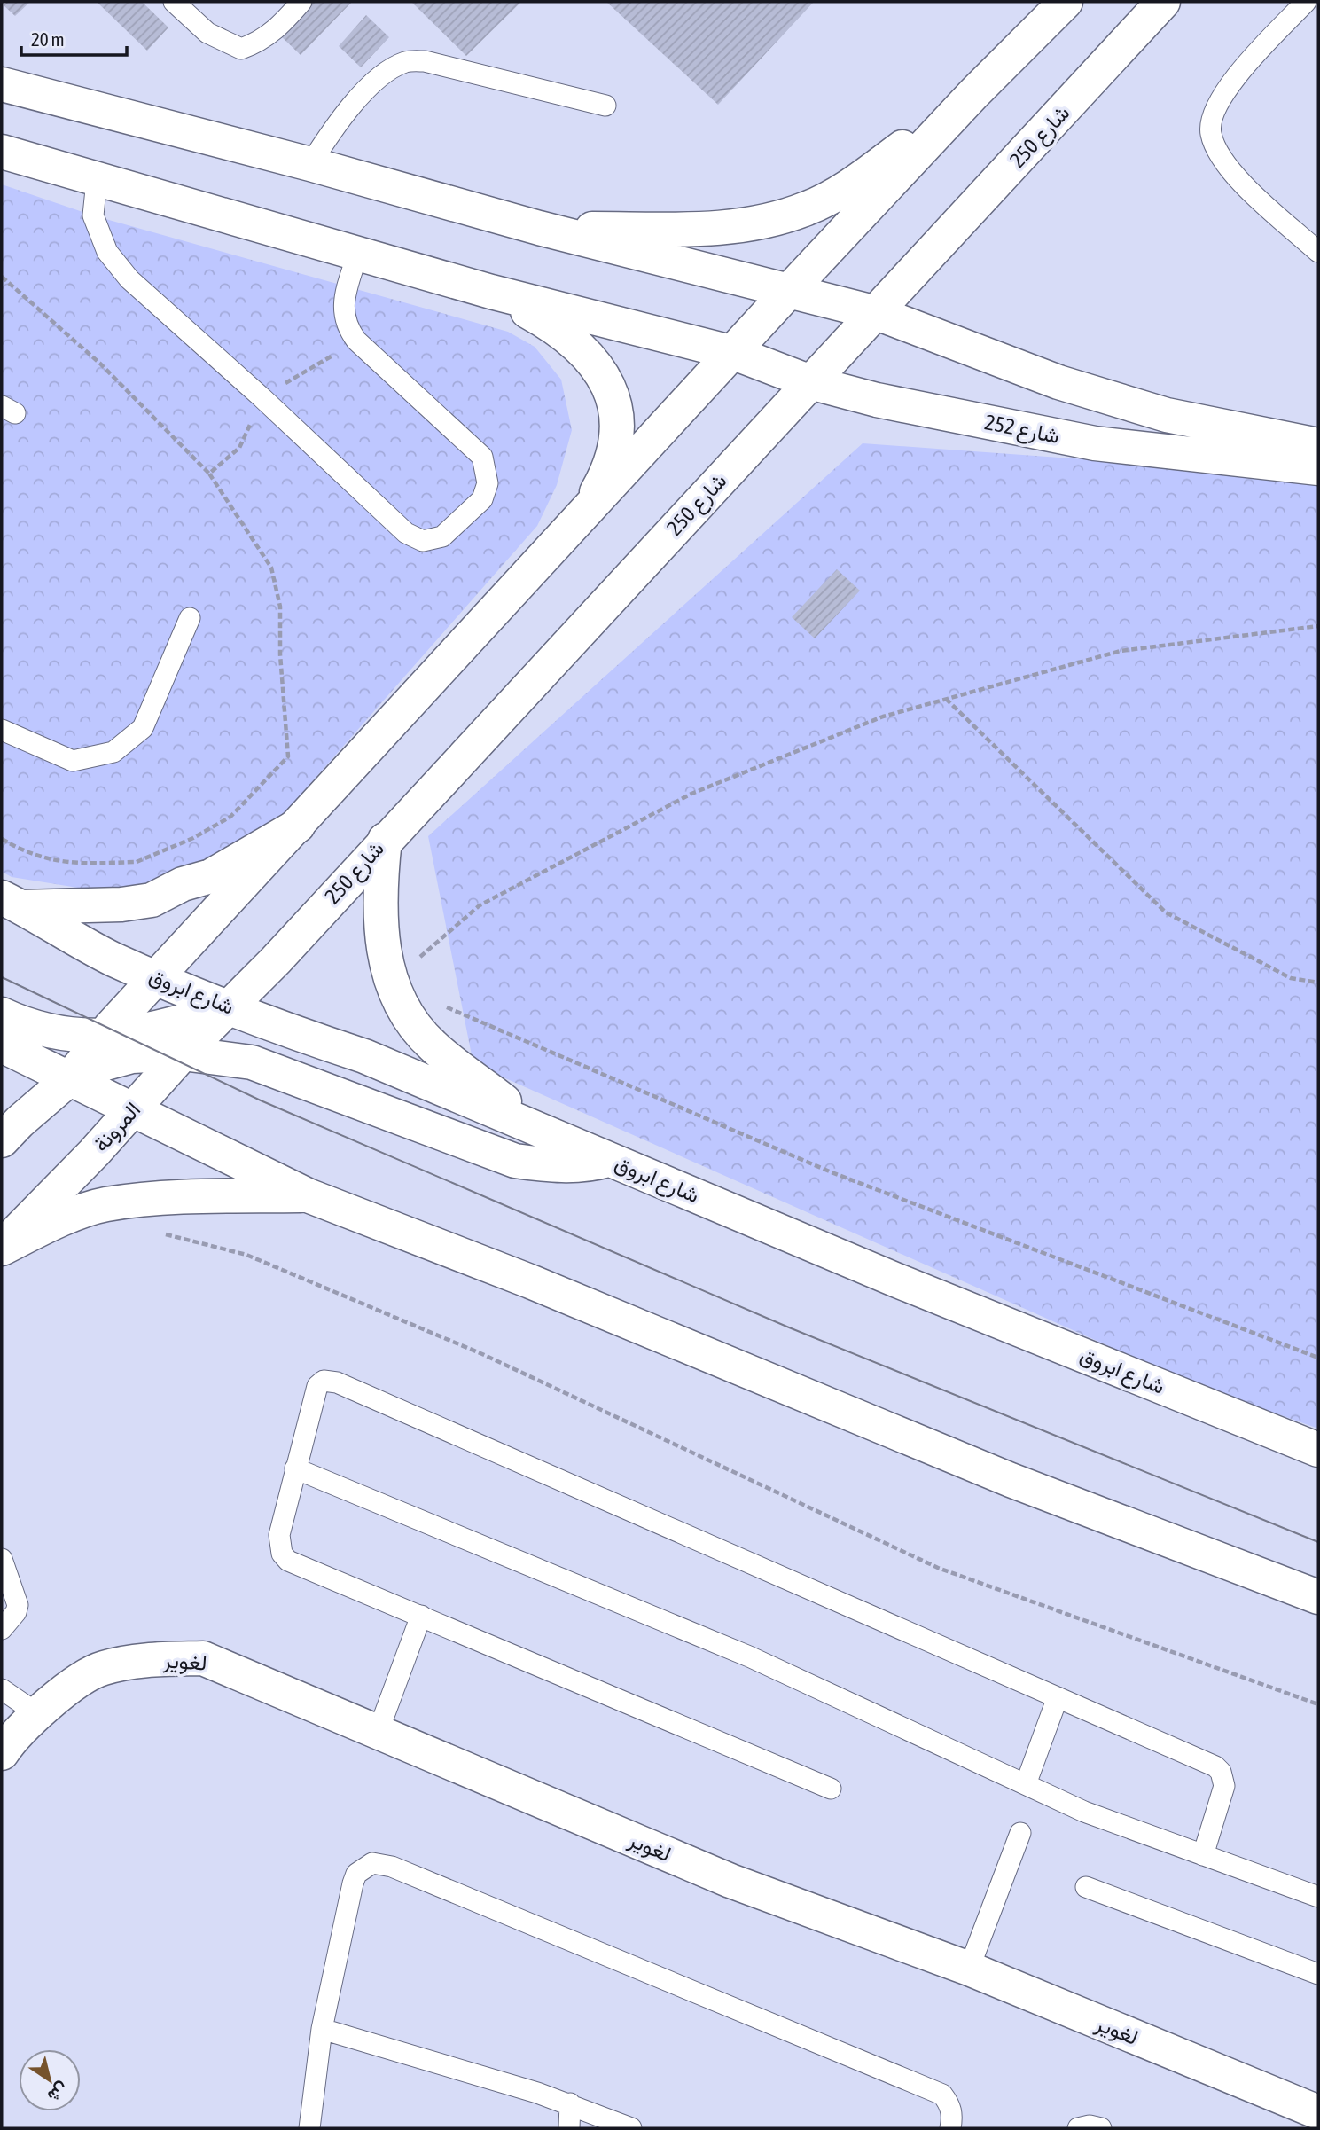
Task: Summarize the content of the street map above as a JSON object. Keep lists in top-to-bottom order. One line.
{"streets":{"street":["شارع 250","شارع 252","شارع ابروق","المرونة","لغوير"]},"crossings":[["شارع 250","شارع 252"],["شارع 250","شارع ابروق"],["شارع 250","المرونة"],["شارع ابروق","المرونة"]],"scale_bar":"20 m","north":"bottom right"}
